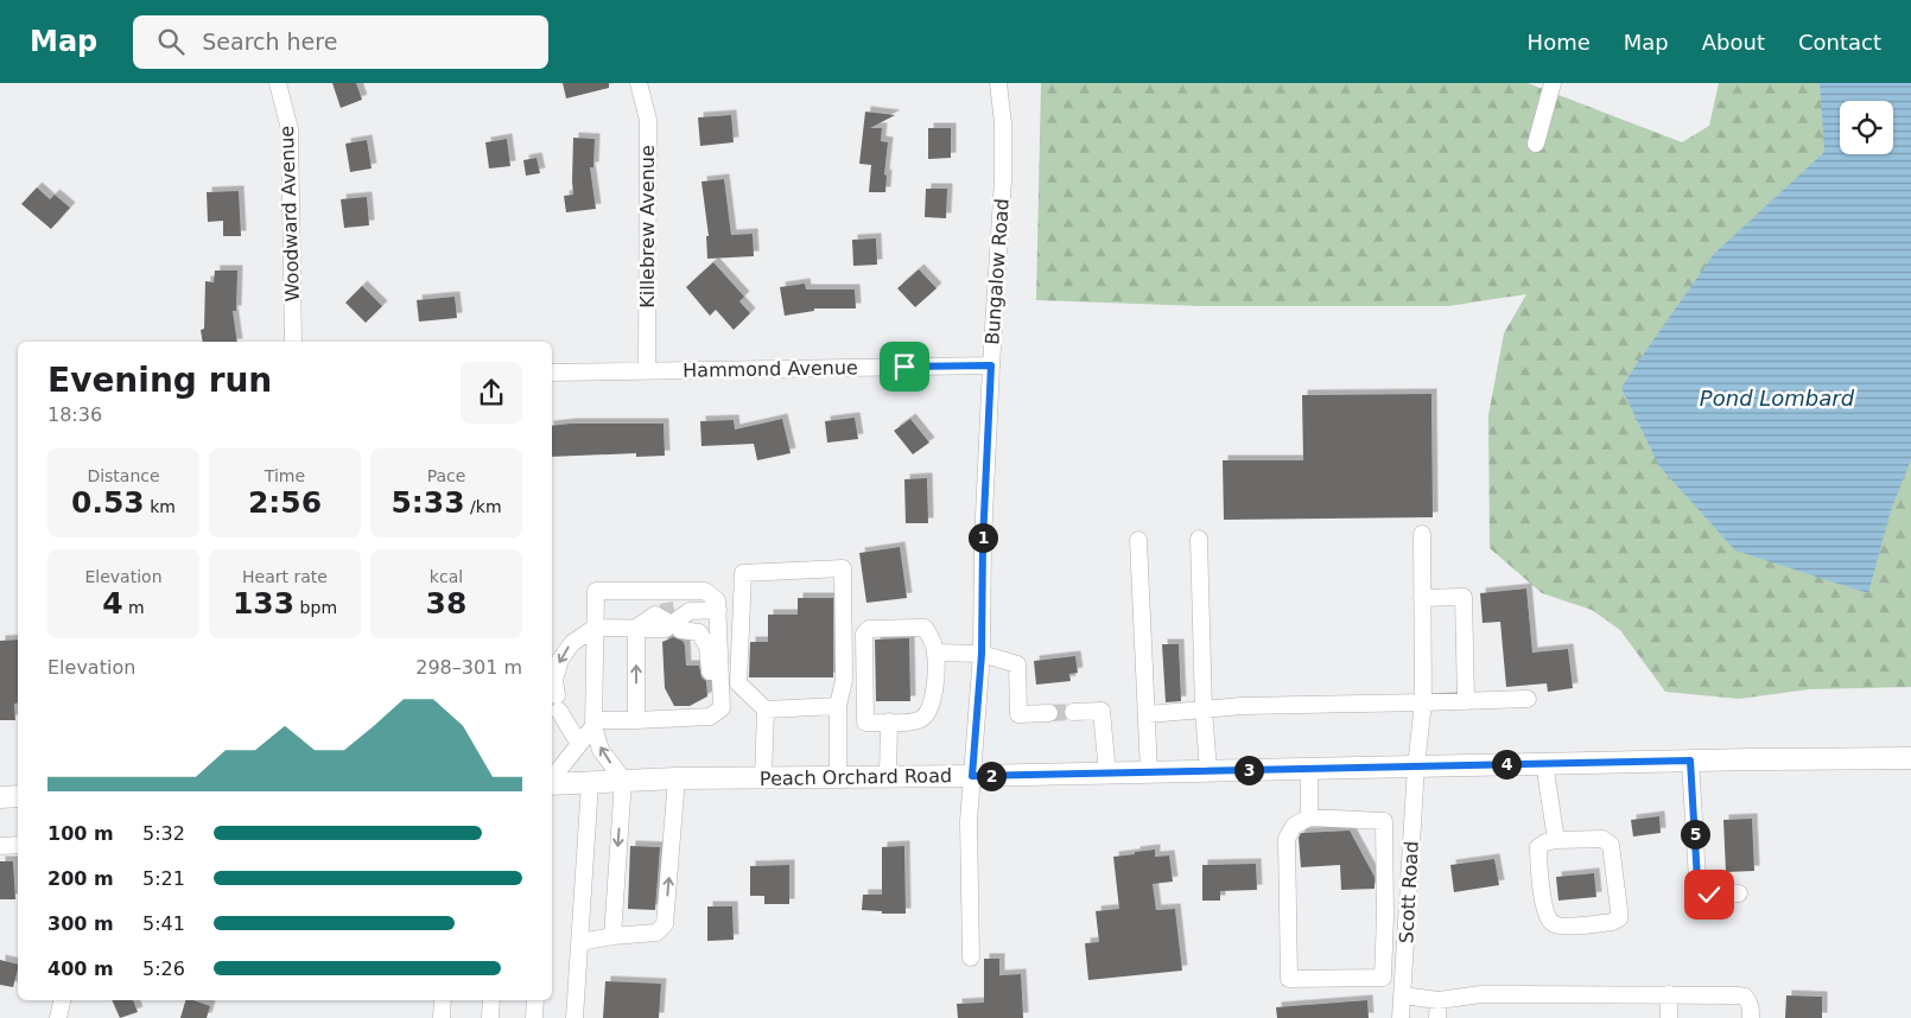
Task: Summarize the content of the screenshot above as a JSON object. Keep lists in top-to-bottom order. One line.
{"streets":{"main road":["Peach Orchard Road"],"street":["Woodward Avenue","Killebrew Avenue","Bungalow Road","Hammond Avenue","Scott Road"]},"crossings":[["Killebrew Avenue","Hammond Avenue"],["Bungalow Road","Hammond Avenue"],["Bungalow Road","Peach Orchard Road"],["Peach Orchard Road","Scott Road"]],"water":["Pond Lombard"],"page":{"header":"Map","search":"Search here","nav":["Home","Map","About","Contact"],"heading":["Evening run","18:36"],"stats":[["Distance","0.53 km"],["Time","2:56"],["Pace","5:33 /km"],["Elevation","4 m"],["Heart rate","133 bpm"],["kcal","38"]],"pins":["1","4","3","2","5"],"chart":["Elevation","298–301 m"],"list":[{"name":"100 m","note":"5:32"},{"name":"200 m","note":"5:21"},{"name":"300 m","note":"5:41"},{"name":"400 m","note":"5:26"}]}}
